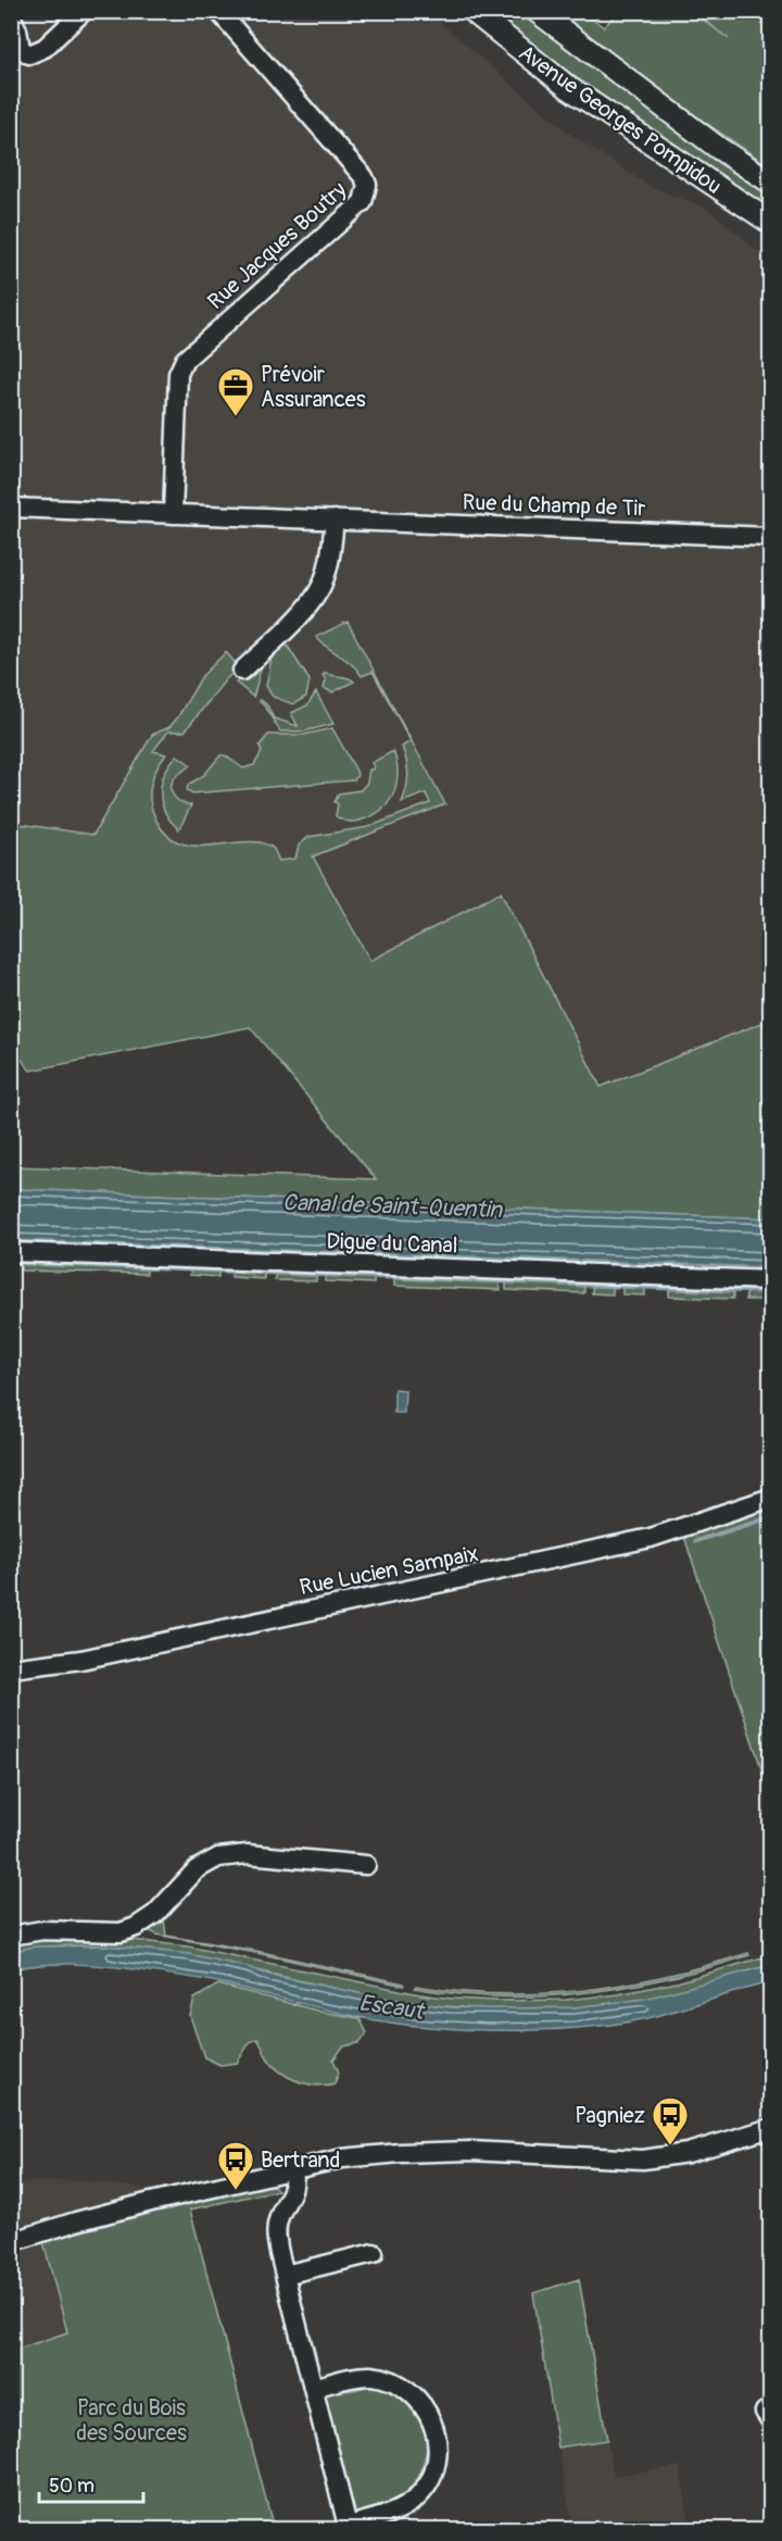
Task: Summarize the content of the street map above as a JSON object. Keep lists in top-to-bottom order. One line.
{"streets":{"main road":["Avenue Georges Pompidou"],"street":["Rue Jacques Boutry","Rue du Champ de Tir","Digue du Canal","Rue Lucien Sampaix"]},"crossings":[["Rue Jacques Boutry","Rue du Champ de Tir"]],"water":["Canal de Saint-Quentin","Escaut"],"parks":["Parc du Bois des Sources"],"places":{"office":["Prévoir Assurances"],"bus stop":["Pagniez","Bertrand"]},"scale_bar":"50 m"}
